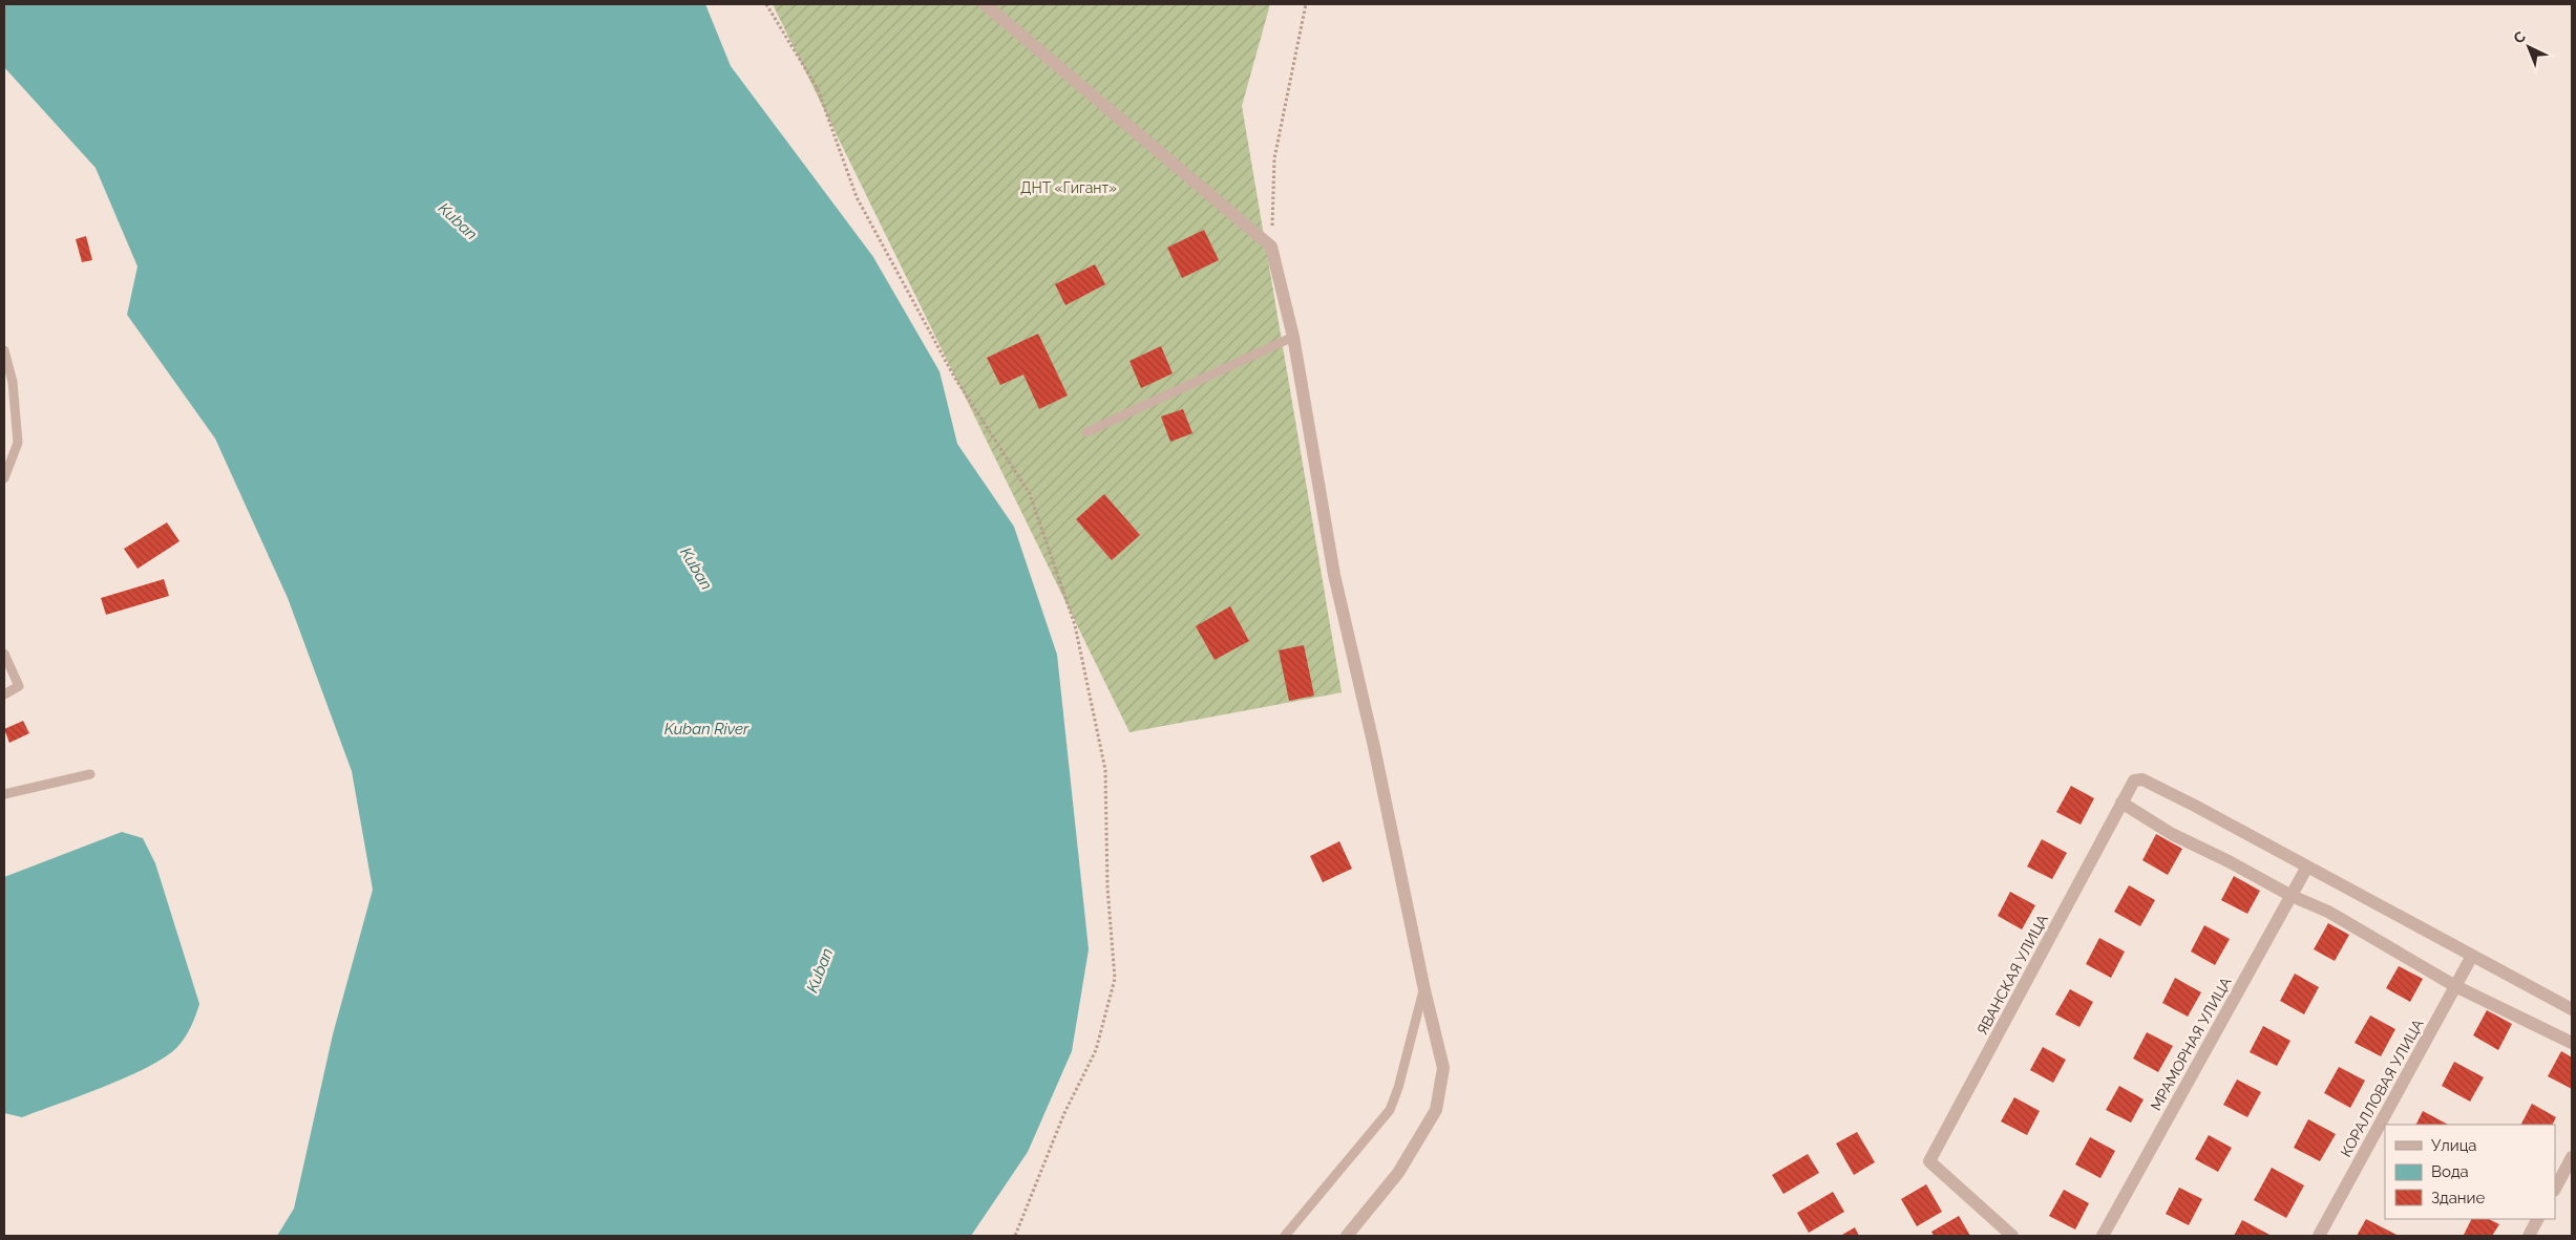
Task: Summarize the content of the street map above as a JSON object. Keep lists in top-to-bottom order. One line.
{"streets":{"street":["ЯВАНСКАЯ УЛИЦА","МРАМОРНАЯ УЛИЦА","КОРАЛЛОВАЯ УЛИЦА"]},"crossings":[["ЯВАНСКАЯ УЛИЦА","МРАМОРНАЯ УЛИЦА"]],"water":["Kuban","Kuban River"],"parks":["ДНТ «Гигант»"],"legend":["Улица","Вода","Здание"],"north":"top left"}
